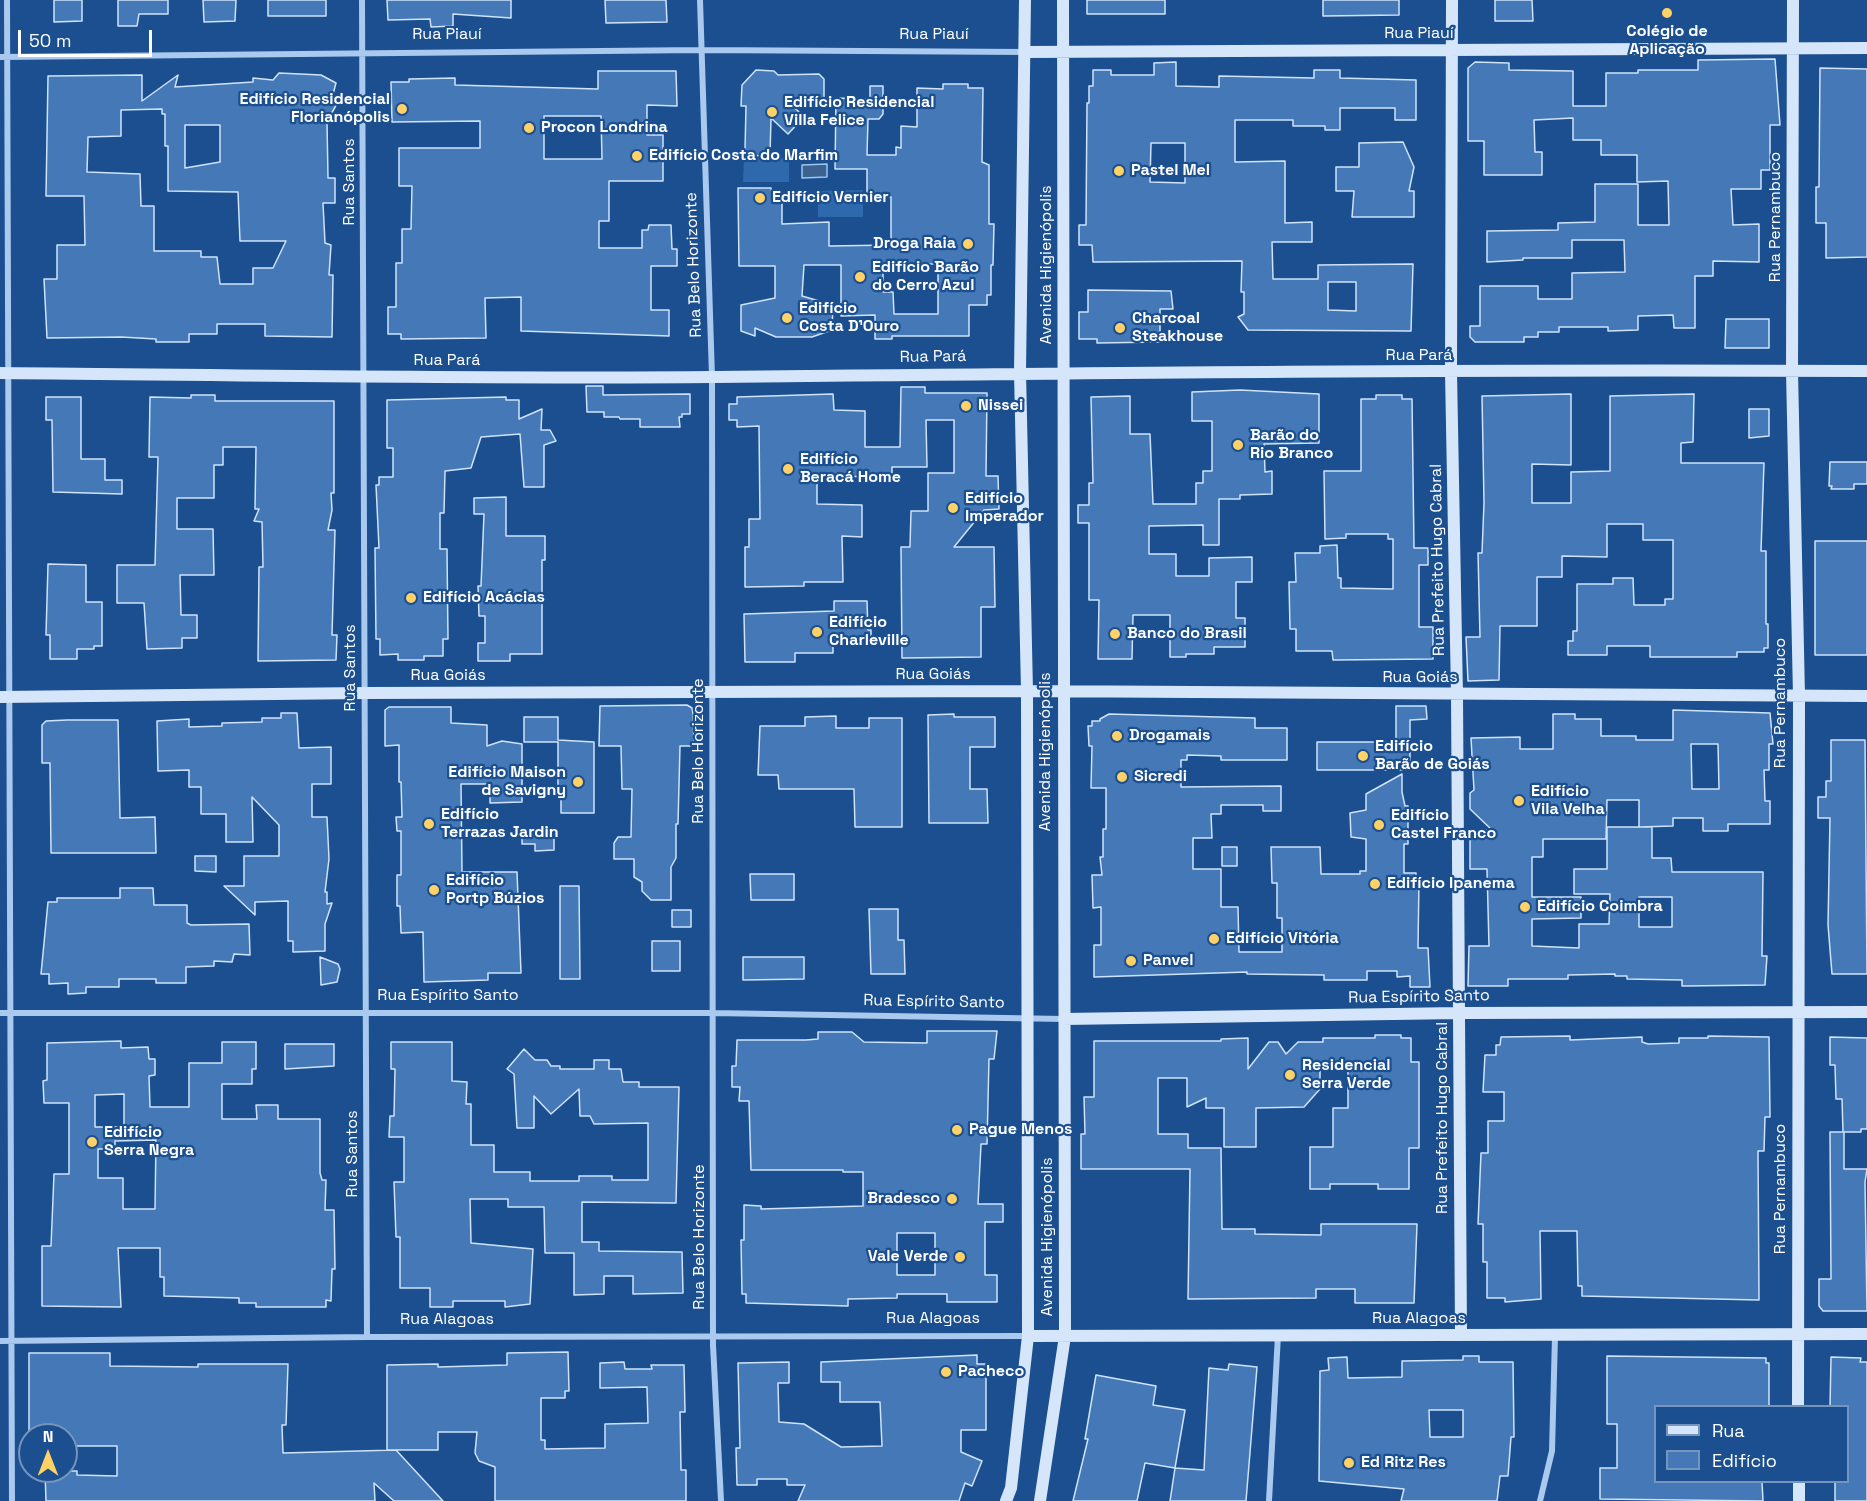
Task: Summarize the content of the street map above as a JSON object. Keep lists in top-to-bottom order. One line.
{"streets":{"street":["Rua Piauí","Rua Santos","Rua Pernambuco","Rua Belo Horizonte","Avenida Higienópolis","Rua Pará","Rua Prefeito Hugo Cabral","Rua Goiás","Rua Espírito Santo","Rua Alagoas"]},"crossings":[["Rua Piauí","Rua Santos"],["Rua Piauí","Rua Pernambuco"],["Rua Piauí","Rua Belo Horizonte"],["Rua Piauí","Avenida Higienópolis"],["Rua Piauí","Rua Prefeito Hugo Cabral"],["Rua Santos","Rua Pará"],["Rua Santos","Rua Goiás"],["Rua Santos","Rua Espírito Santo"],["Rua Santos","Rua Alagoas"],["Rua Pernambuco","Rua Pará"],["Rua Pernambuco","Rua Goiás"],["Rua Pernambuco","Rua Espírito Santo"],["Rua Pernambuco","Rua Alagoas"],["Rua Belo Horizonte","Rua Pará"],["Rua Belo Horizonte","Rua Goiás"],["Rua Belo Horizonte","Rua Espírito Santo"],["Rua Belo Horizonte","Rua Alagoas"],["Avenida Higienópolis","Rua Pará"],["Avenida Higienópolis","Rua Goiás"],["Avenida Higienópolis","Rua Espírito Santo"],["Avenida Higienópolis","Rua Alagoas"],["Rua Pará","Rua Prefeito Hugo Cabral"],["Rua Prefeito Hugo Cabral","Rua Goiás"],["Rua Prefeito Hugo Cabral","Rua Espírito Santo"],["Rua Prefeito Hugo Cabral","Rua Alagoas"]],"places":["Colégio de Aplicação","Edifício Residencial Florianópolis","Edifício Residencial Villa Felice","Procon Londrina","Edifício Costa do Marfim","Pastel Mel","Edifício Vernier","Droga Raia","Edifício Barão do Cerro Azul","Edifício Costa D¹Ouro","Charcoal Steakhouse","Nissei","Barão do Rio Branco","Edifício Beracá Home","Edifício Imperador","Edifício Acácias","Edifício Charleville","Banco do Brasil","Drogamais","Edifício Barão de Goiás","Sicredi","Edifício Maison de Savigny","Edifício Vila Velha","Edifício Terrazas Jardin","Edifício Castel Franco","Edifício Ipanema","Edifício Portp Búzios","Edifício Coimbra","Edifício Vitória","Panvel","Residencial Serra Verde","Pague Menos","Edifício Serra Negra","Bradesco","Vale Verde","Pacheco","Ed Ritz Res"],"legend":["Rua","Edifício"],"scale_bar":"50 m","north":"top"}
